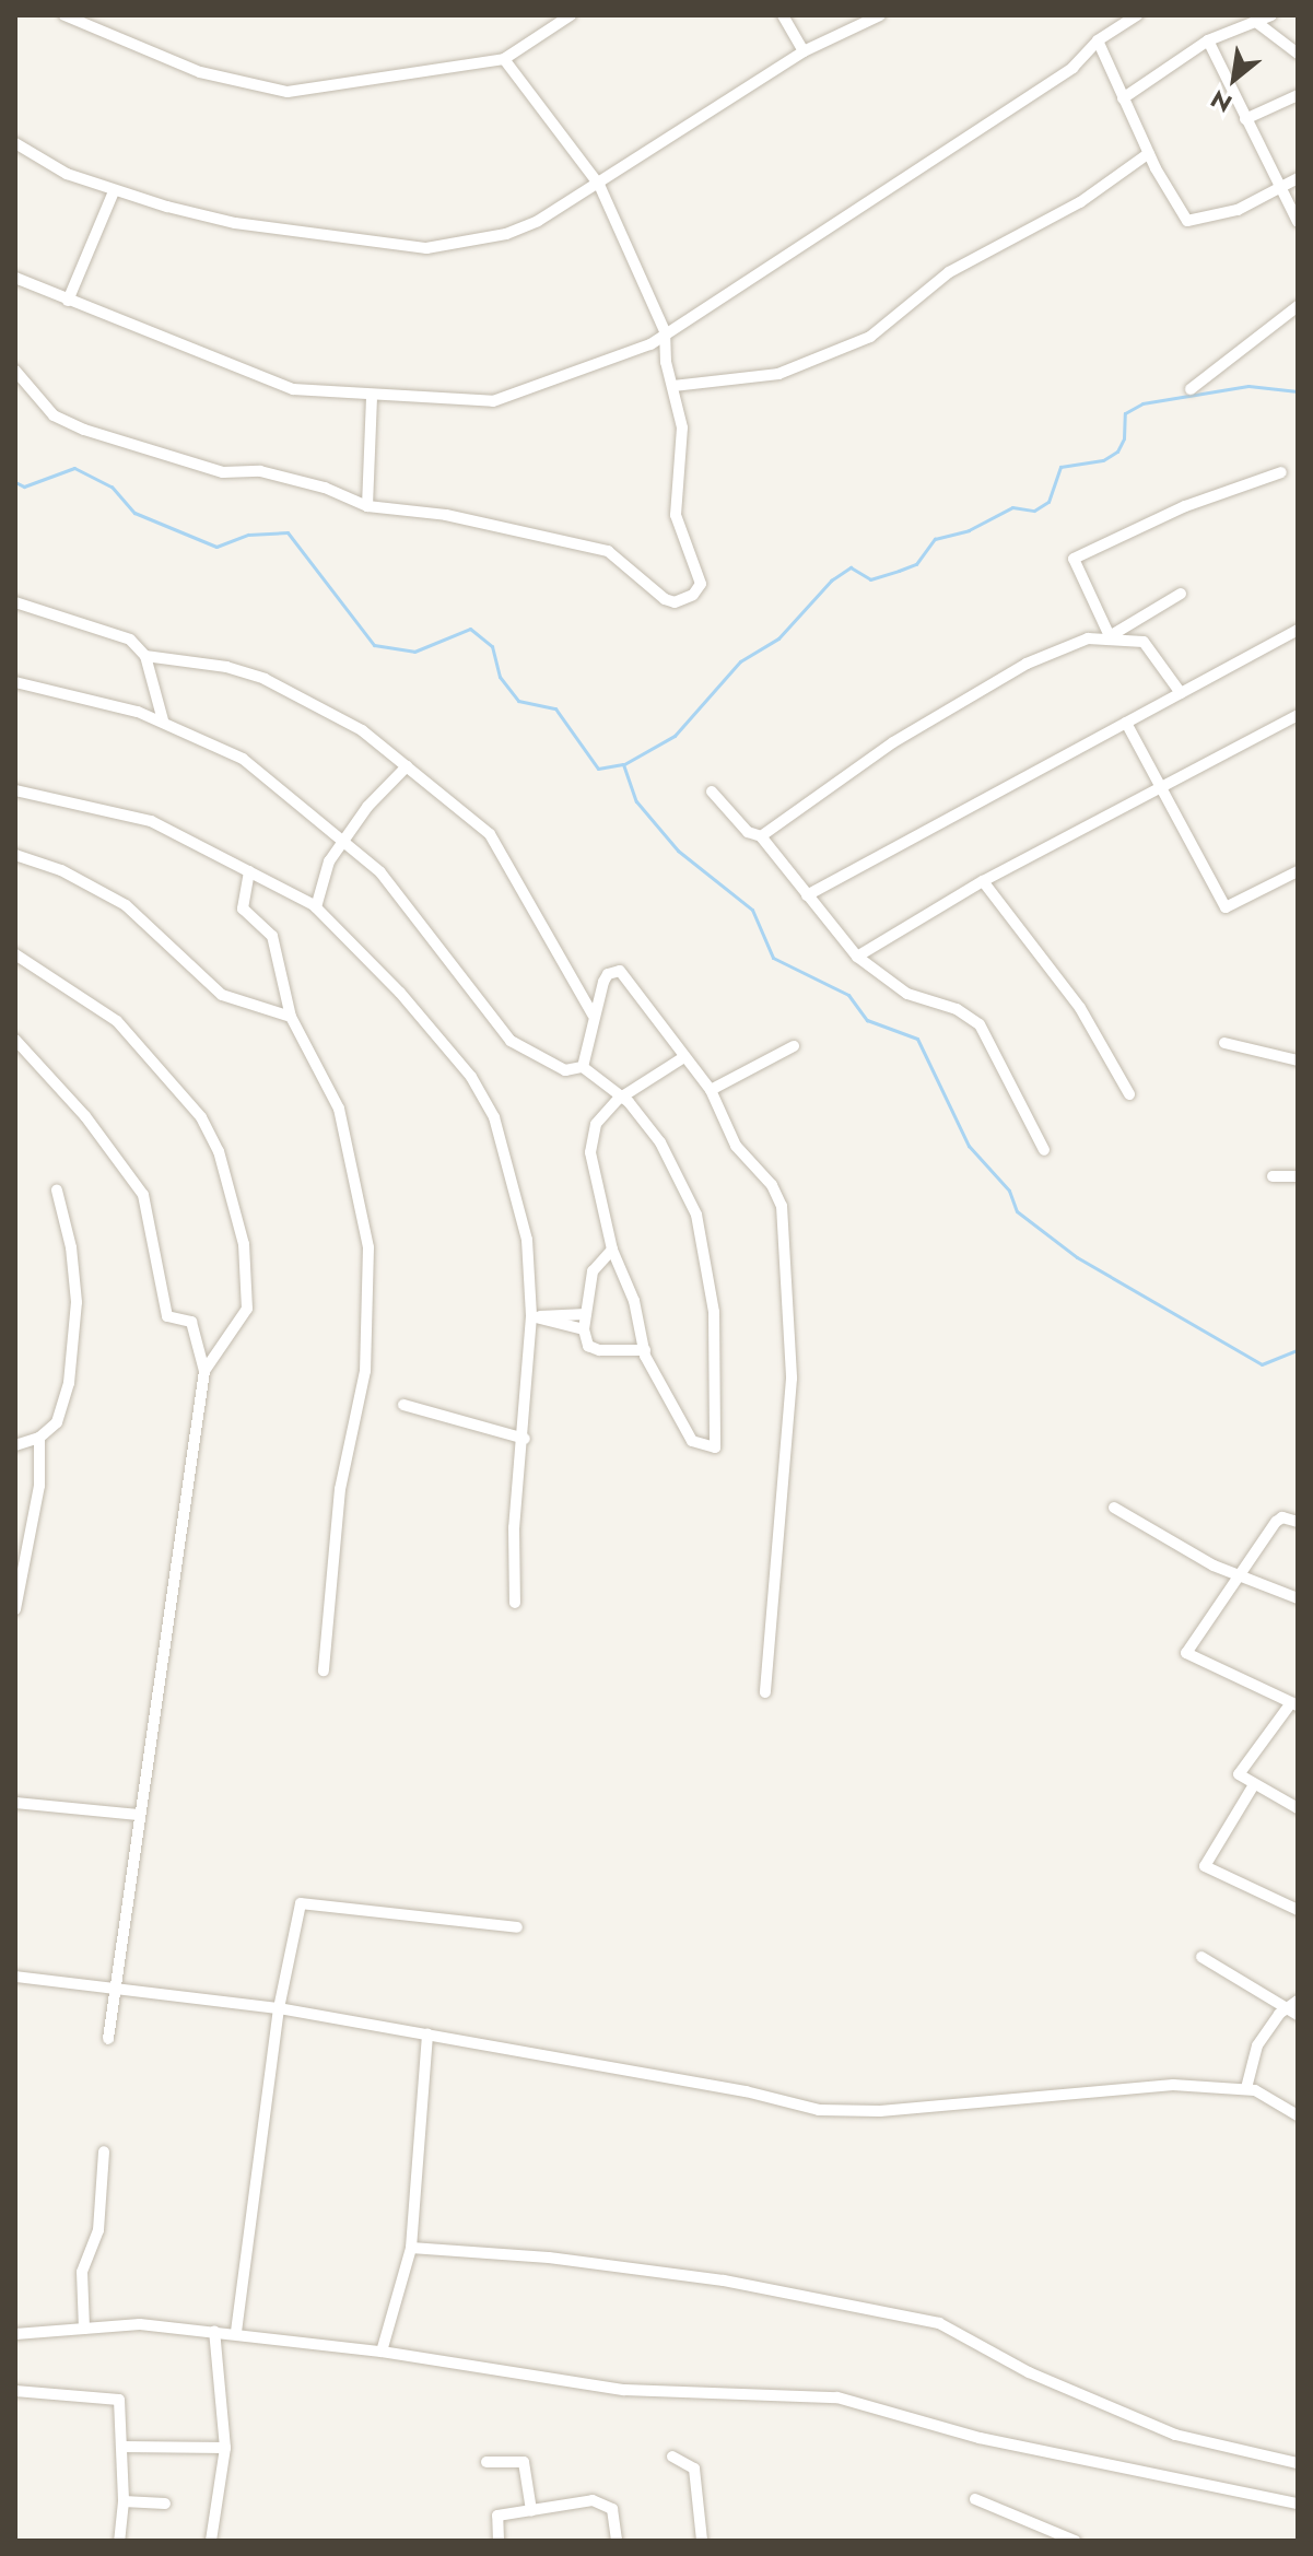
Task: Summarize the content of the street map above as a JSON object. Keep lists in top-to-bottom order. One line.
{"north":"bottom left"}
